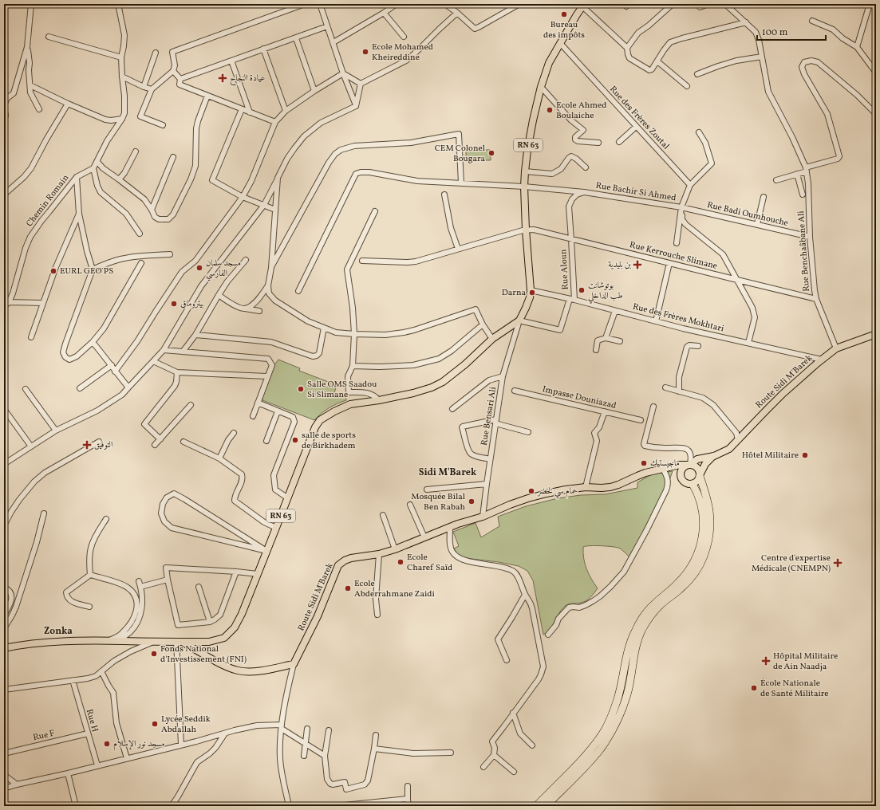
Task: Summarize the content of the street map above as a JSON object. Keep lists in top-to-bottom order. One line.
{"streets":{"main road":["RN 63","Route Sidi M'Barek"],"street":["Rue des Frères Zoutal","Rue Bachir Si Ahmed","Chemin Romain","Rue Badi Oumhouche","Rue Benchaâbane Ali","Rue Kerrouche Slimane","Rue Aloun","Rue des Frères Mokhtari","Impasse Douniazad","Rue Bensari Ali","Rue H","Rue F"]},"crossings":[["Rue des Frères Zoutal","RN 63"],["RN 63","Rue Kerrouche Slimane"],["RN 63","Rue des Frères Mokhtari"],["RN 63","Rue Bensari Ali"],["Rue Bachir Si Ahmed","Rue Badi Oumhouche"],["Rue Bachir Si Ahmed","Rue Kerrouche Slimane"],["Rue Bachir Si Ahmed","Rue Aloun"],["Rue Badi Oumhouche","Rue Benchaâbane Ali"],["Rue Benchaâbane Ali","Rue Kerrouche Slimane"],["Rue Benchaâbane Ali","Route Sidi M'Barek"],["Rue Kerrouche Slimane","Rue Aloun"],["Rue Aloun","Rue des Frères Mokhtari"],["Rue des Frères Mokhtari","Route Sidi M'Barek"],["Route Sidi M'Barek","Rue Bensari Ali"],["Rue H","Rue F"]],"districts":["Sidi M'Barek","Zonka"],"places":{"other":["Bureau des impôts","Ecole Mohamed Kheireddine","Ecole Ahmed Boulaiche","CEM Colonel Bougara","مسجد سلمان الفارسي","EURL GEO PS","بوتوشانت طب الداخلي","Darna","بيتروماق","Salle OMS Saadou Si Slimane","salle de sports de Birkhadem","Hôtel Militaire","ماجيستيك","حمام سي لخضر","Mosquée Bilal Ben Rabah","Ecole Charef Saïd","Ecole Abderrahmane Zaidi","Fonds National d'Investissement (FNI)","École Nationale de Santé Militaire","Lycée Seddik Abdallah","مسجد نور الإسلام"],"health":["عيادة النجاح","بن بليدية","التوفيق","Centre d'expertise Médicale (CNEMPN)","Hôpital Militaire de Ain Naadja"]},"scale_bar":"100 m"}
